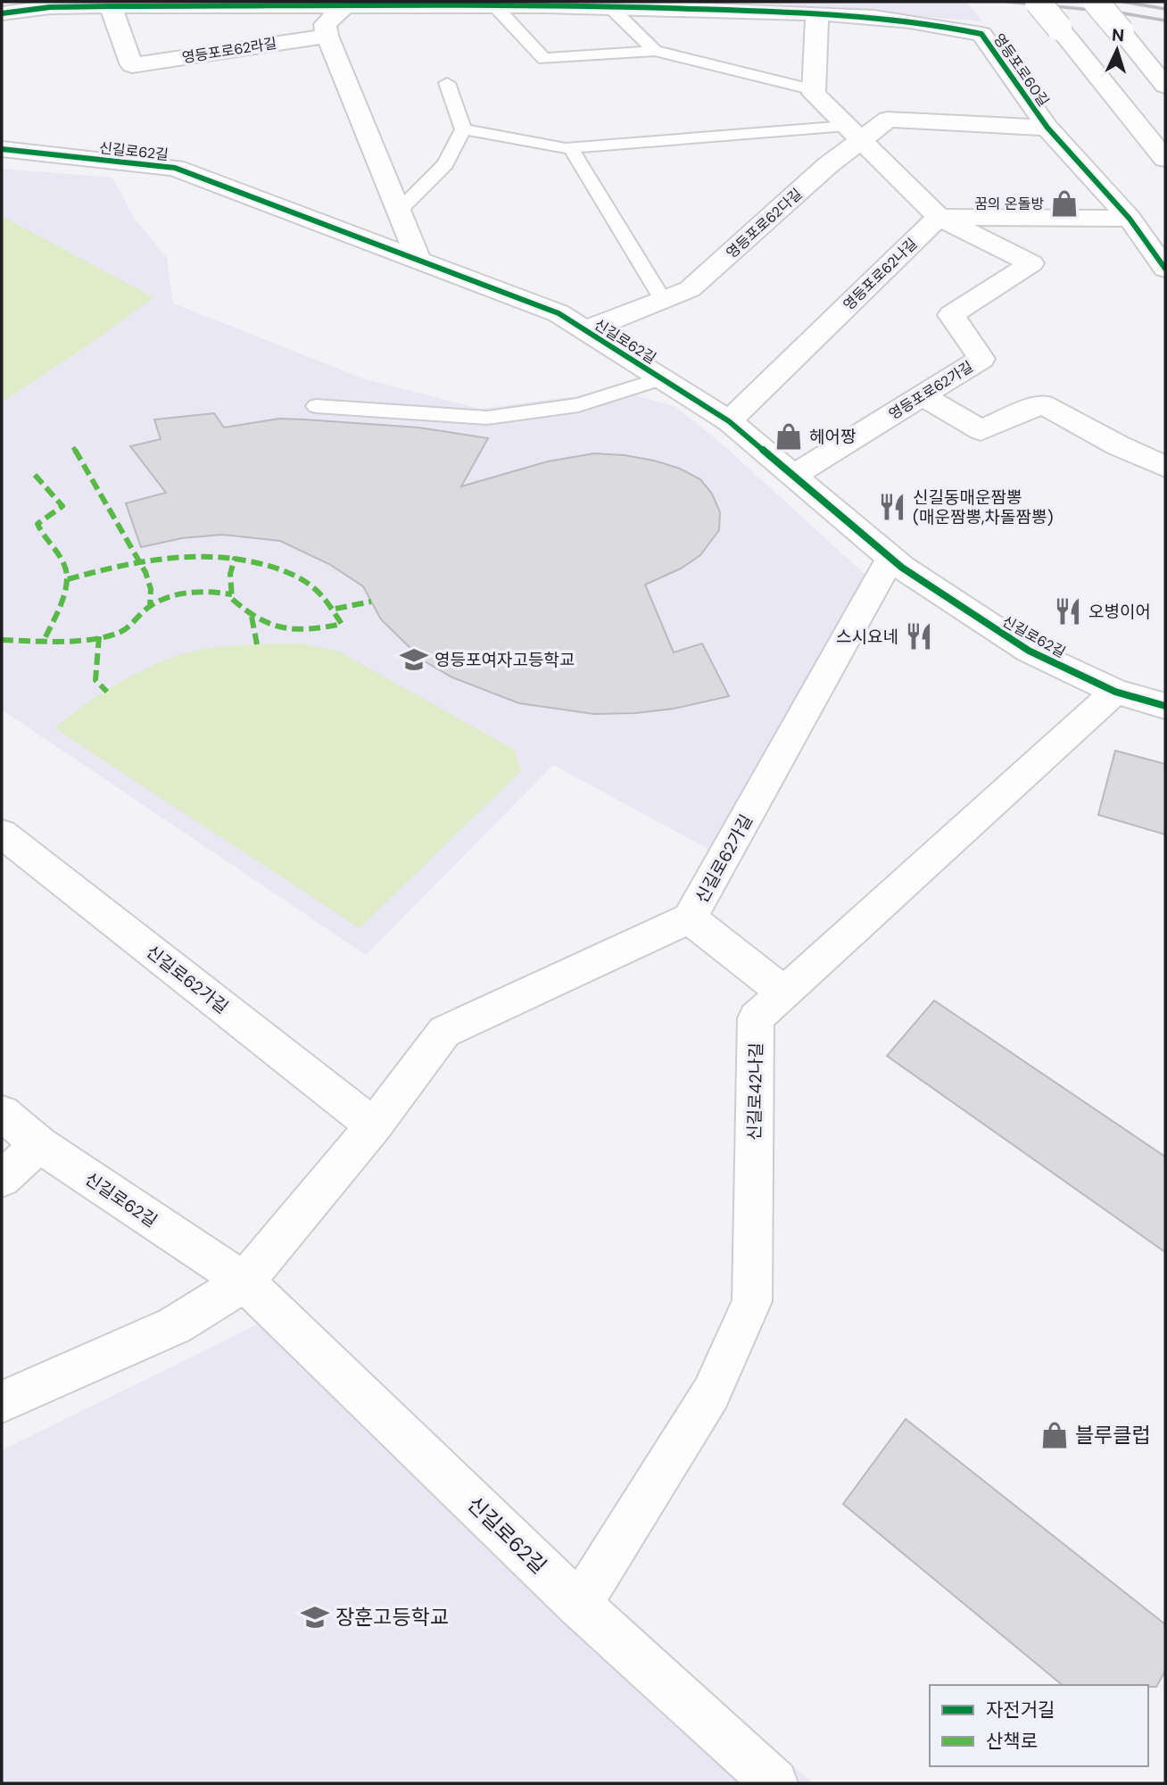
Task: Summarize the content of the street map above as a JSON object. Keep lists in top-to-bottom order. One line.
{"streets":{"street":["영등포로62라길","영등포로60길","신길로62길","영등포로62다길","영등포로62나길","영등포로62가길","신길로62가길","신길로42나길"]},"crossings":[["영등포로62라길","영등포로60길"],["영등포로60길","영등포로62다길"],["신길로62길","영등포로62다길"],["신길로62길","영등포로62나길"],["신길로62길","영등포로62가길"],["신길로62길","신길로62가길"],["신길로62길","신길로42나길"],["영등포로62나길","영등포로62가길"]],"places":{"shop":["꿈의 온돌방","헤어짱","블루클럽"],"restaurant":["신길동매운짬뽕 (매운짬뽕,차돌짬뽕)","오병이어","스시요네"],"school or university":["영등포여자고등학교","장훈고등학교"]},"legend":["자전거길","산책로"],"north":"top"}
